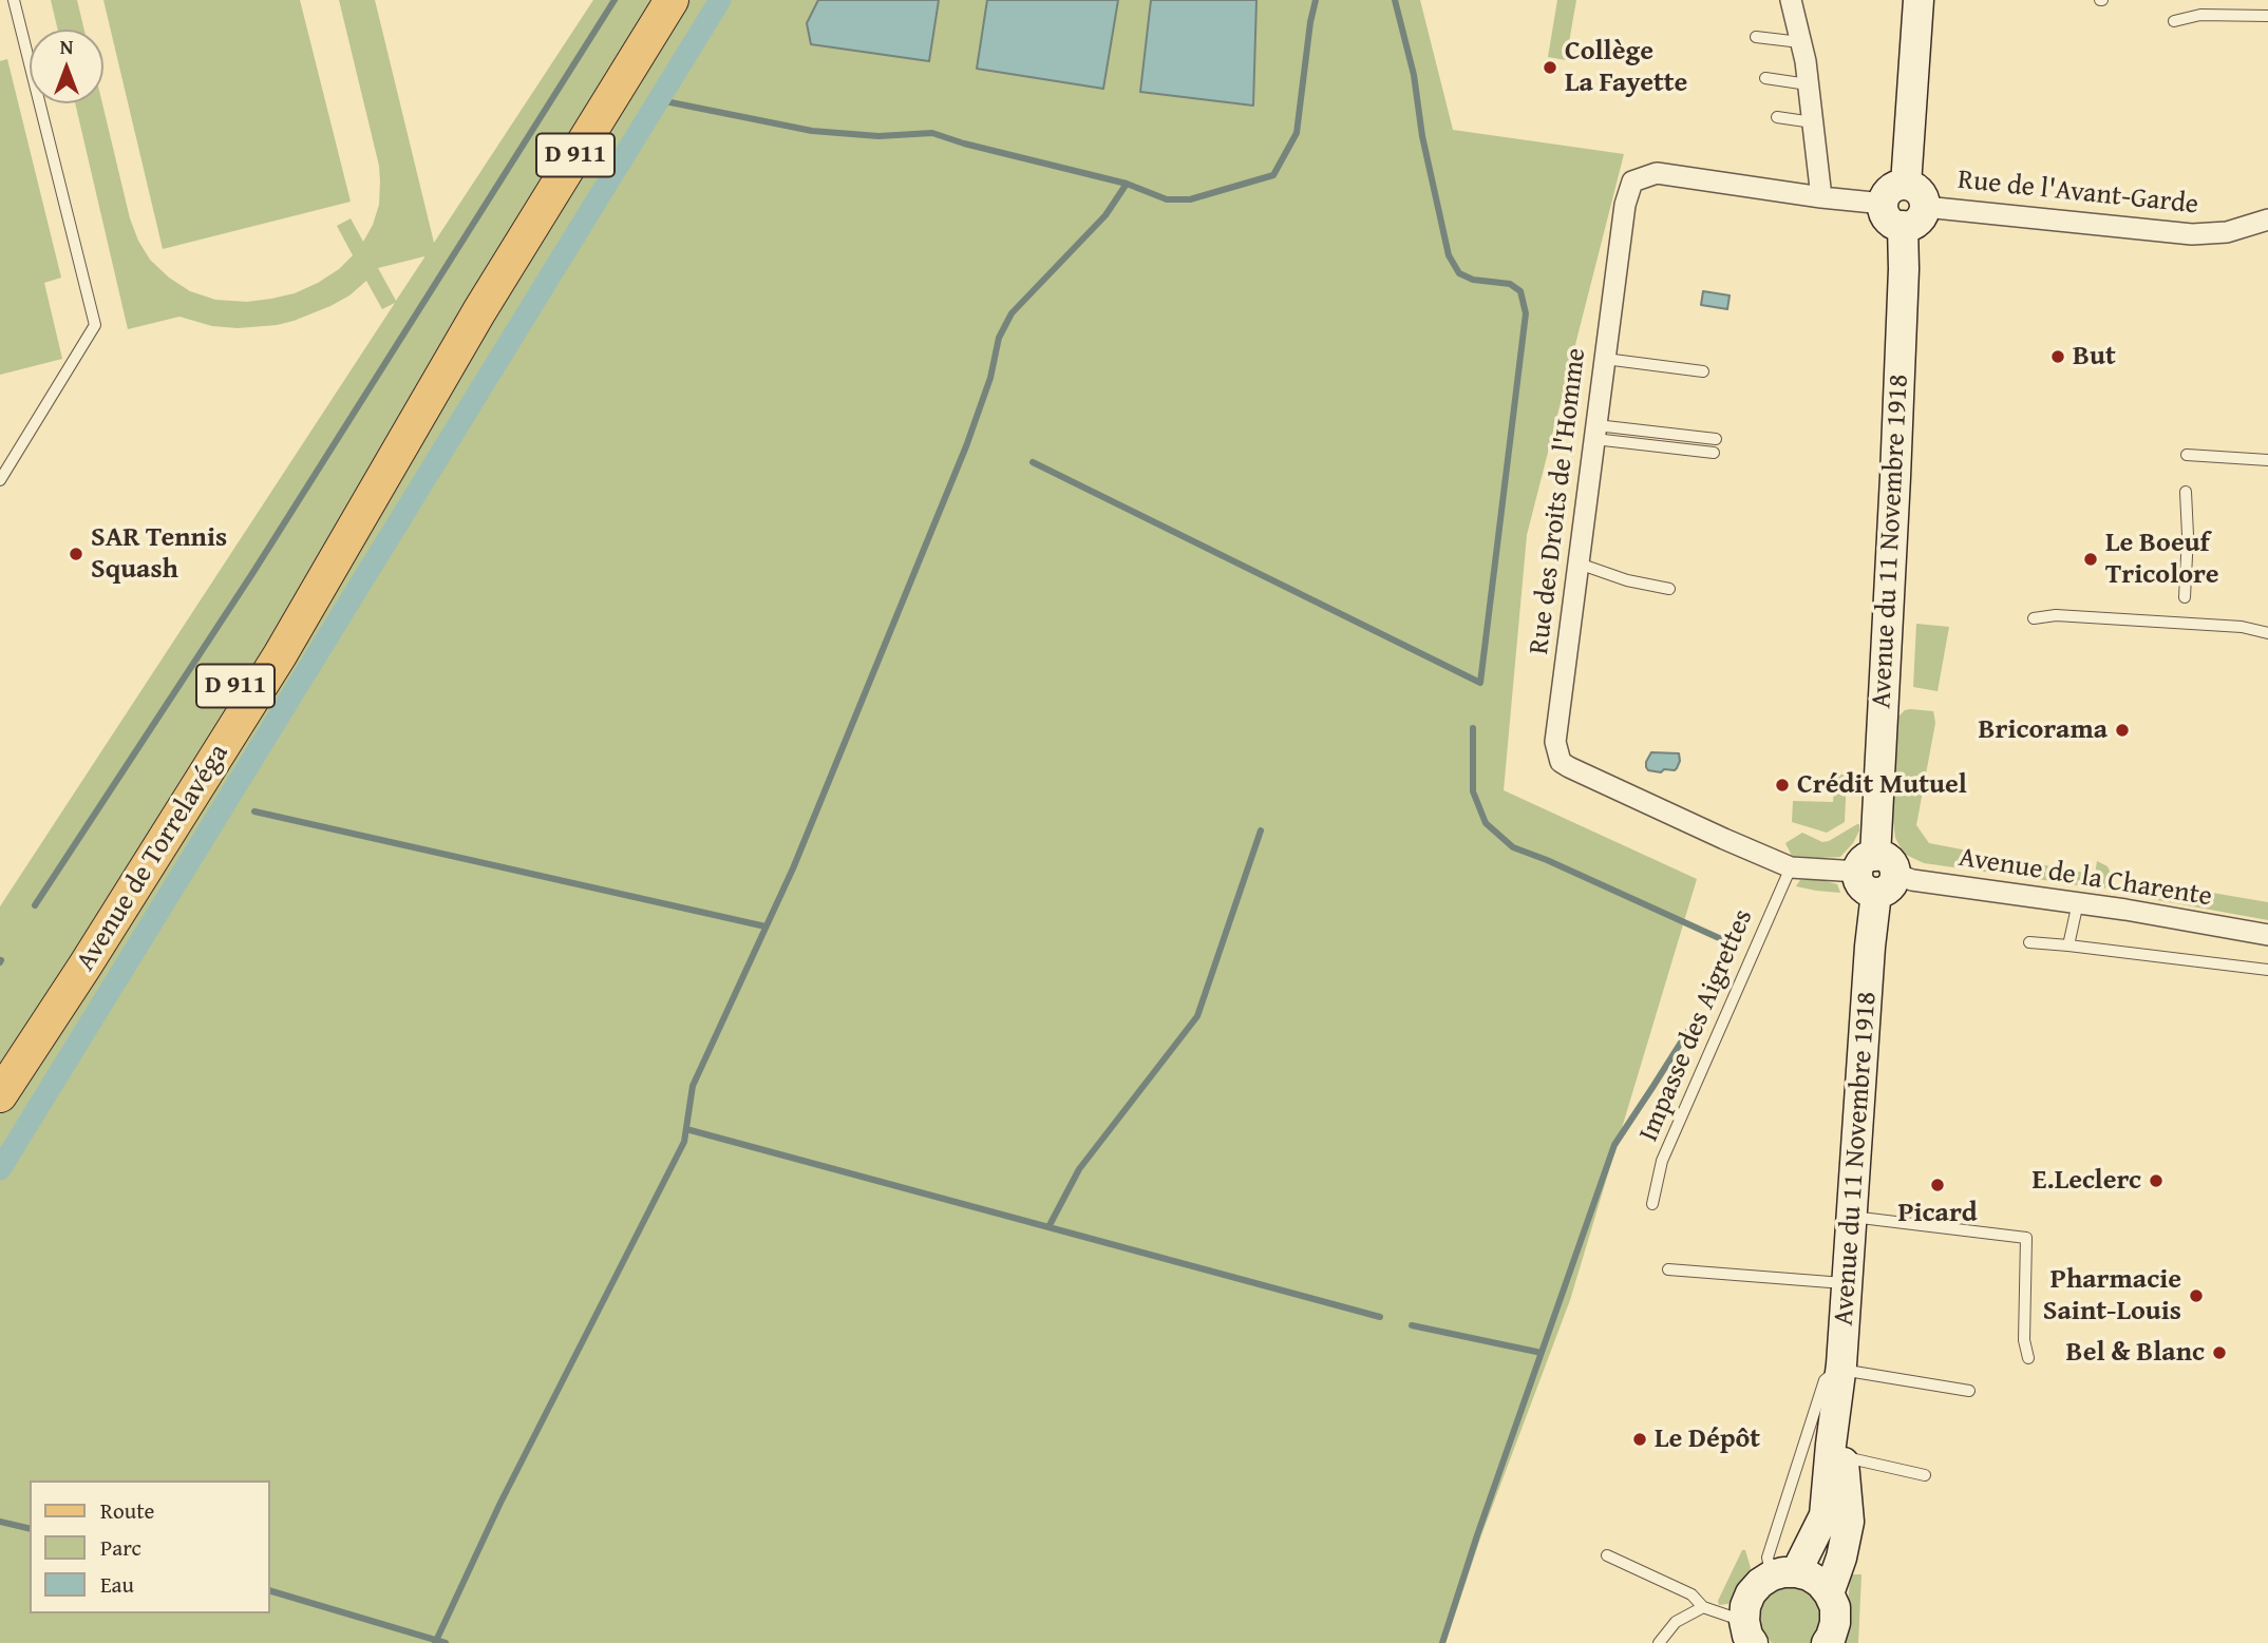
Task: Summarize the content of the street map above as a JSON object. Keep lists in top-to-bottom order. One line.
{"streets":{"main road":["D 911","Avenue du 11 Novembre 1918","Avenue de Torrelavéga"],"street":["Rue de l'Avant-Garde","Rue des Droits de l'Homme","Avenue de la Charente"],"lane":["Impasse des Aigrettes"]},"crossings":[["Rue de l'Avant-Garde","Rue des Droits de l'Homme"],["Rue de l'Avant-Garde","Avenue du 11 Novembre 1918"],["Rue des Droits de l'Homme","Avenue du 11 Novembre 1918"],["Rue des Droits de l'Homme","Avenue de la Charente"],["Rue des Droits de l'Homme","Impasse des Aigrettes"],["Avenue du 11 Novembre 1918","Avenue de la Charente"]],"places":["Collège La Fayette","But","SAR Tennis Squash","Le Boeuf Tricolore","Bricorama","Crédit Mutuel","E.Leclerc","Picard","Pharmacie Saint-Louis","Bel & Blanc","Le Dépôt"],"legend":["Route","Parc","Eau"],"north":"top"}
